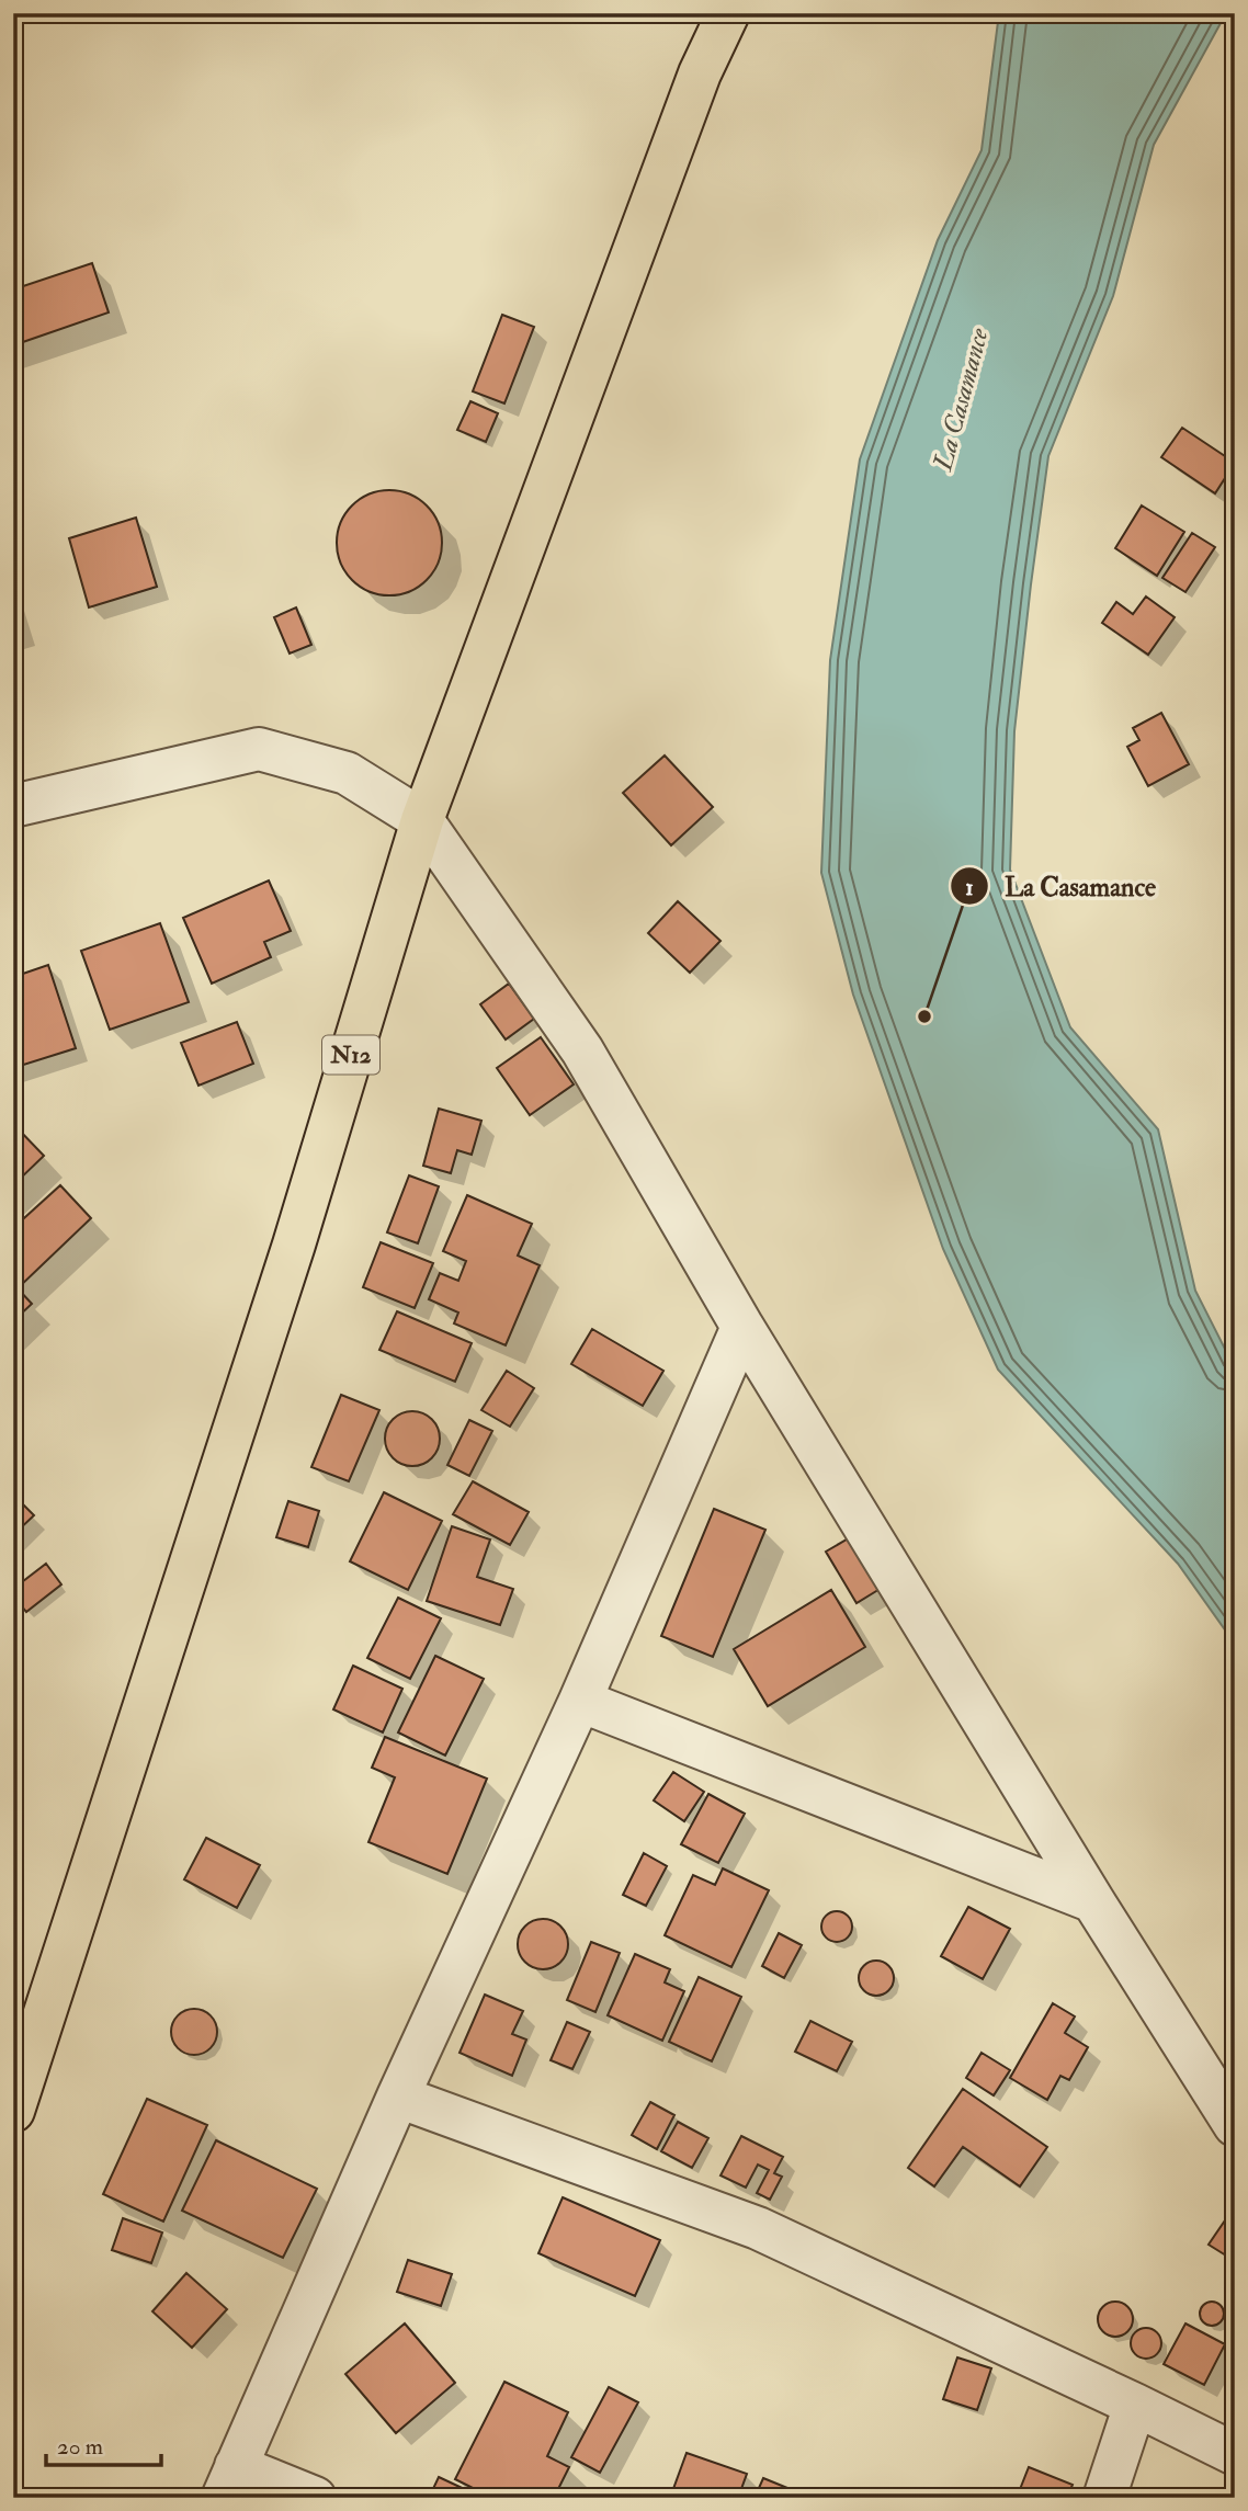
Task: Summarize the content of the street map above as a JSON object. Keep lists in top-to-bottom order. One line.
{"streets":{"main road":["N12"]},"water":["La Casamance"],"places":["La Casamance"],"scale_bar":"20 m"}
